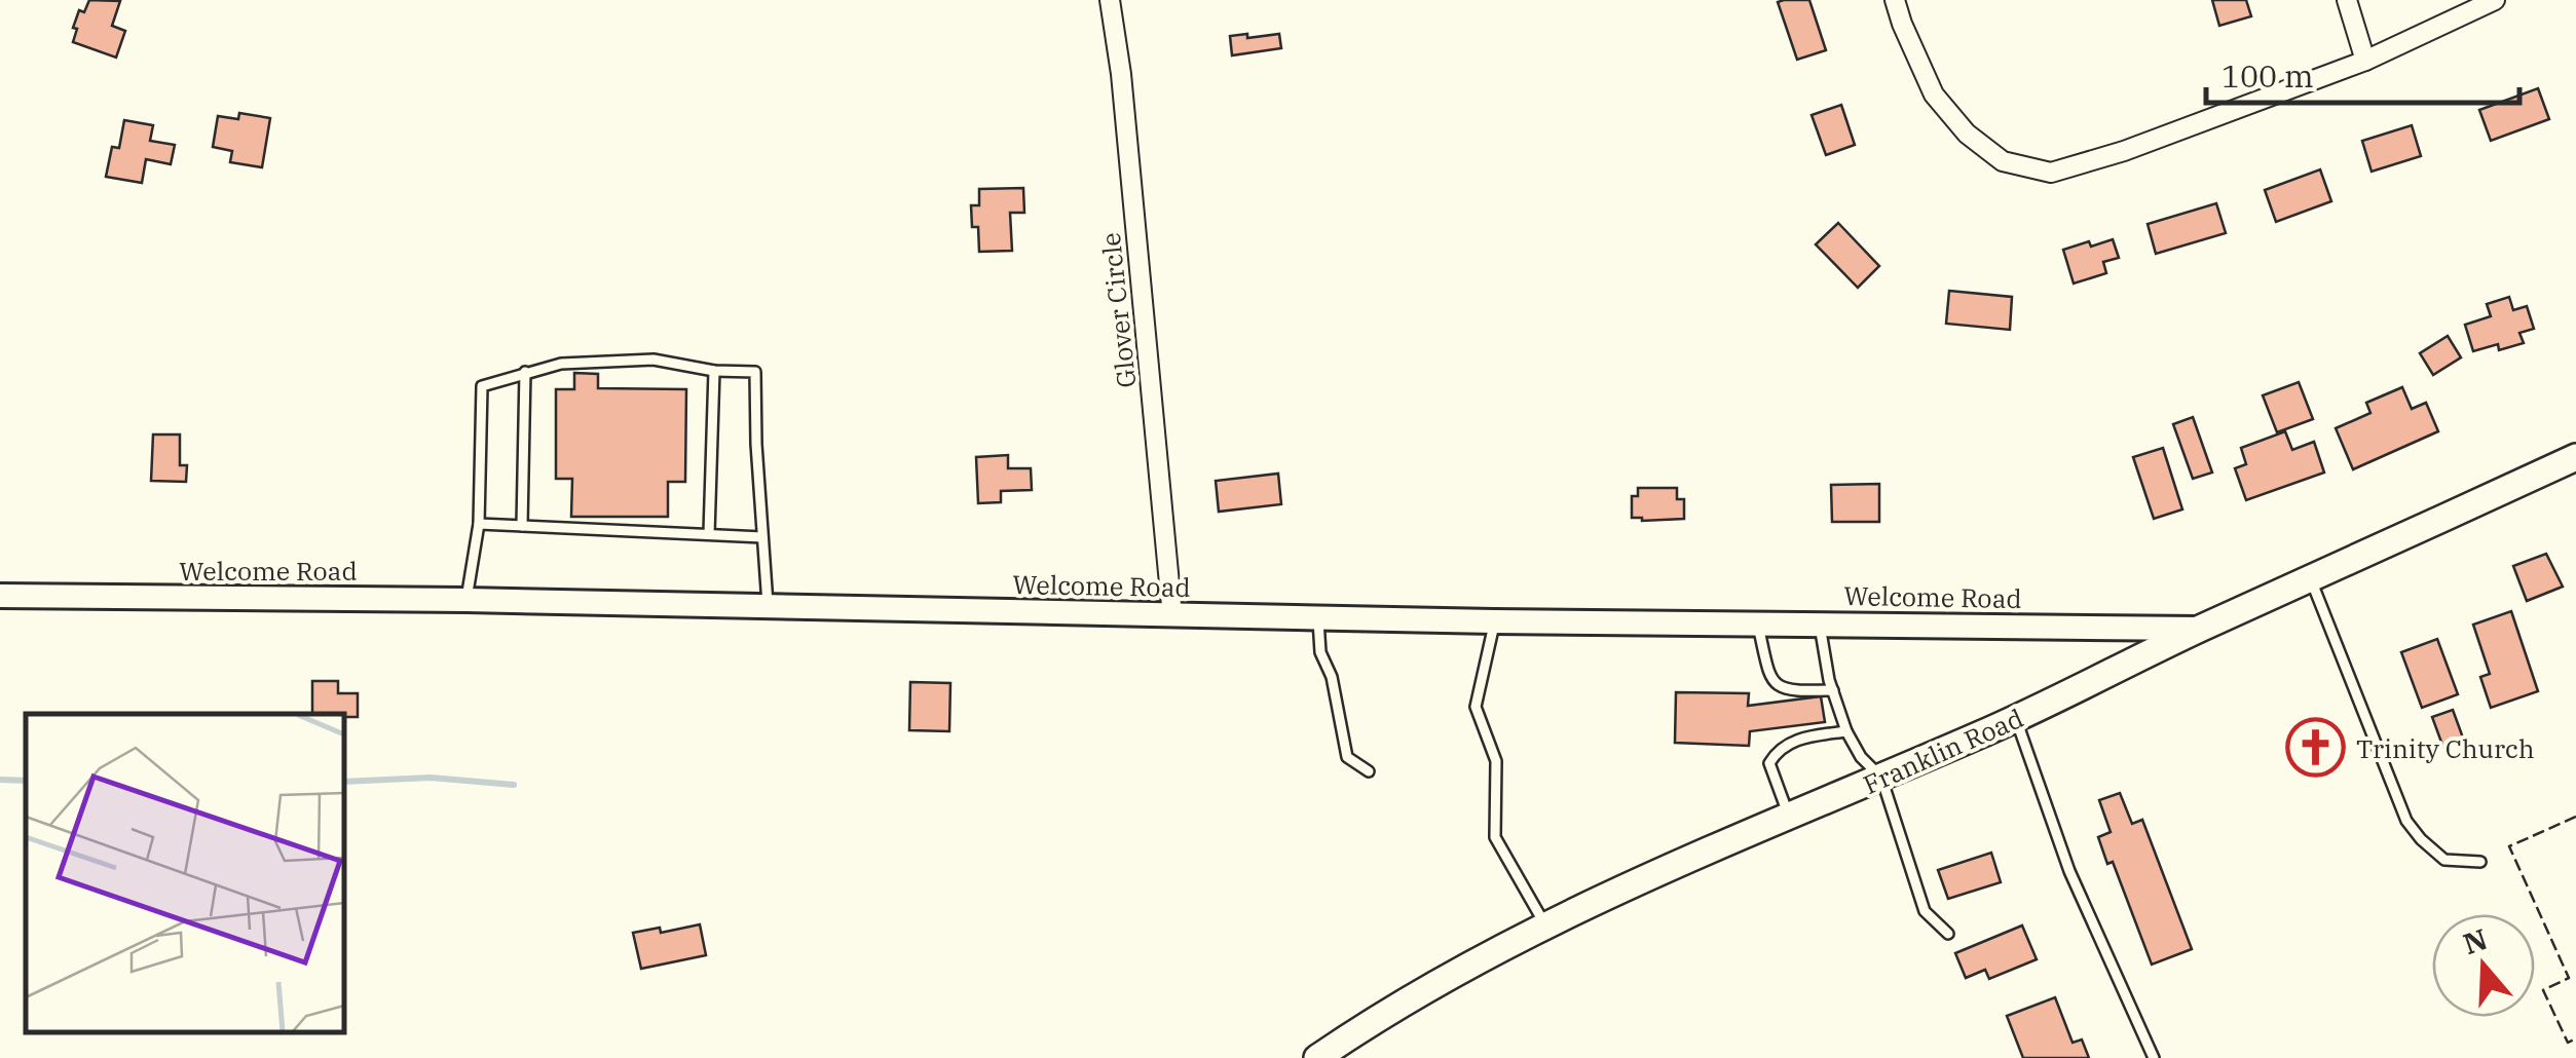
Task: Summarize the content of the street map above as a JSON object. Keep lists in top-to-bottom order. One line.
{"streets":{"main road":["Franklin Road"],"street":["Glover Circle","Welcome Road"]},"crossings":[["Glover Circle","Welcome Road"],["Welcome Road","Franklin Road"]],"places":{"church":["Trinity Church"]},"scale_bar":"100 m","north":"top"}
